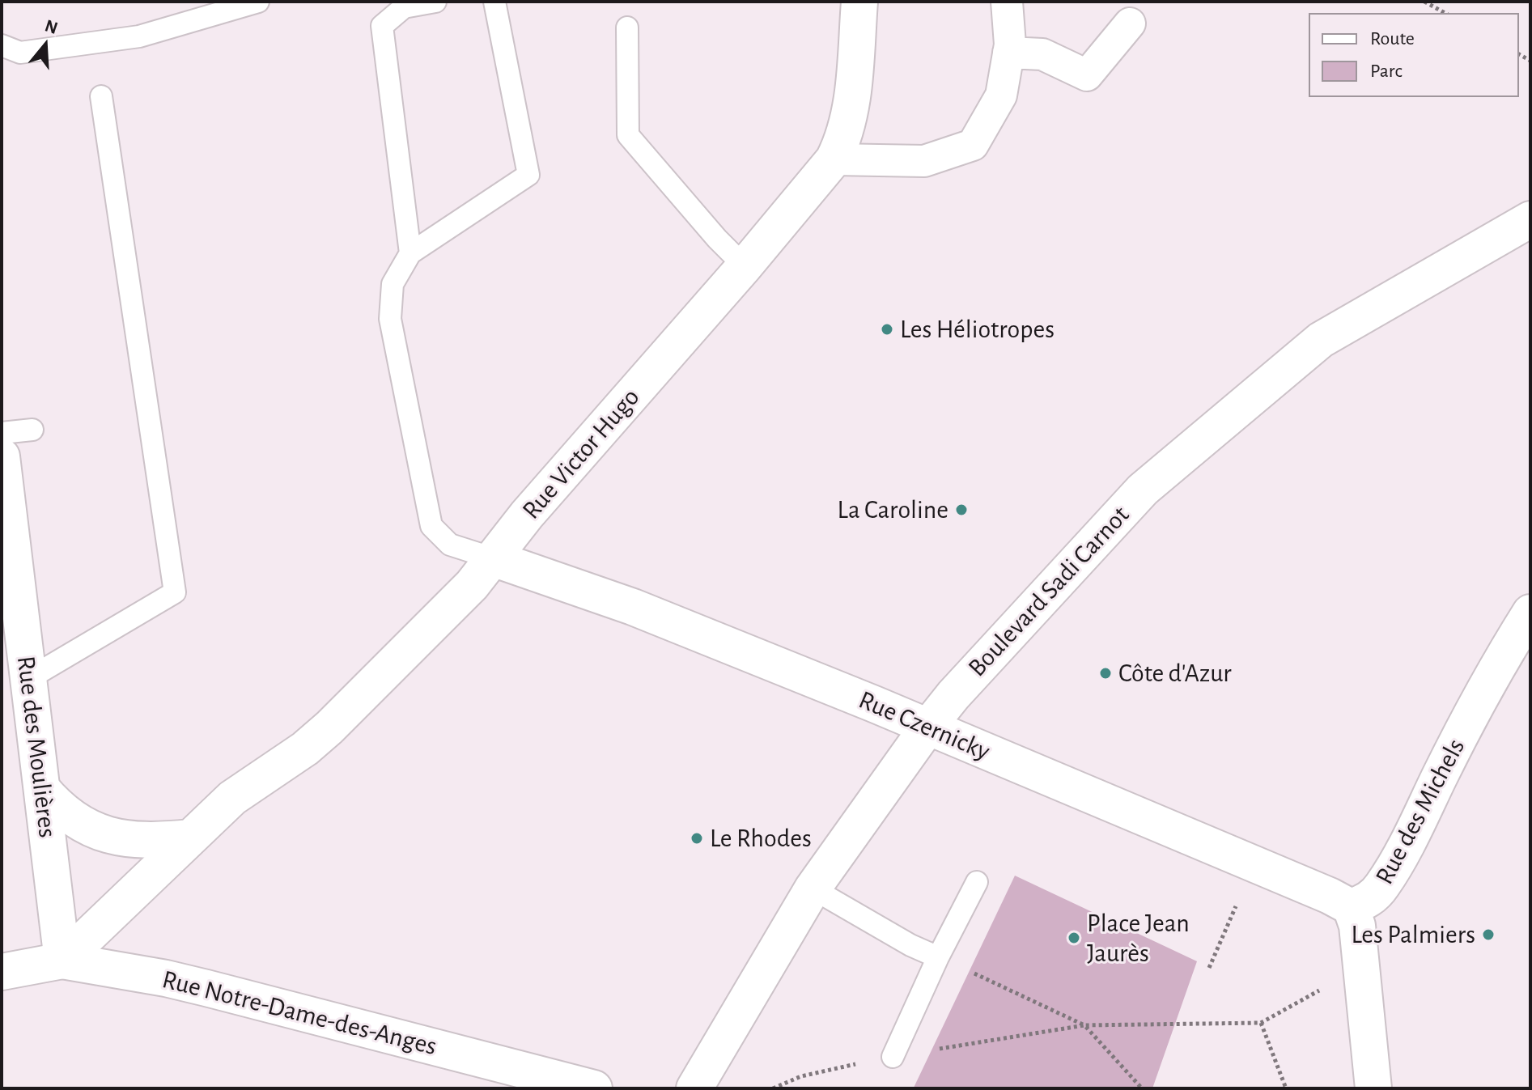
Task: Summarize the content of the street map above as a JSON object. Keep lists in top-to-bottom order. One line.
{"streets":{"street":["Rue Victor Hugo","Boulevard Sadi Carnot","Rue Czernicky","Rue des Moulières","Rue des Michels","Rue Notre-Dame-des-Anges"]},"crossings":[["Rue Victor Hugo","Rue Czernicky"],["Rue Victor Hugo","Rue des Moulières"],["Rue Victor Hugo","Rue Notre-Dame-des-Anges"],["Boulevard Sadi Carnot","Rue Czernicky"],["Rue Czernicky","Rue des Michels"],["Rue des Moulières","Rue Notre-Dame-des-Anges"]],"places":["Les Héliotropes","La Caroline","Côte d'Azur","Le Rhodes","Les Palmiers","Place Jean Jaurès"],"legend":["Route","Parc"],"north":"top"}
